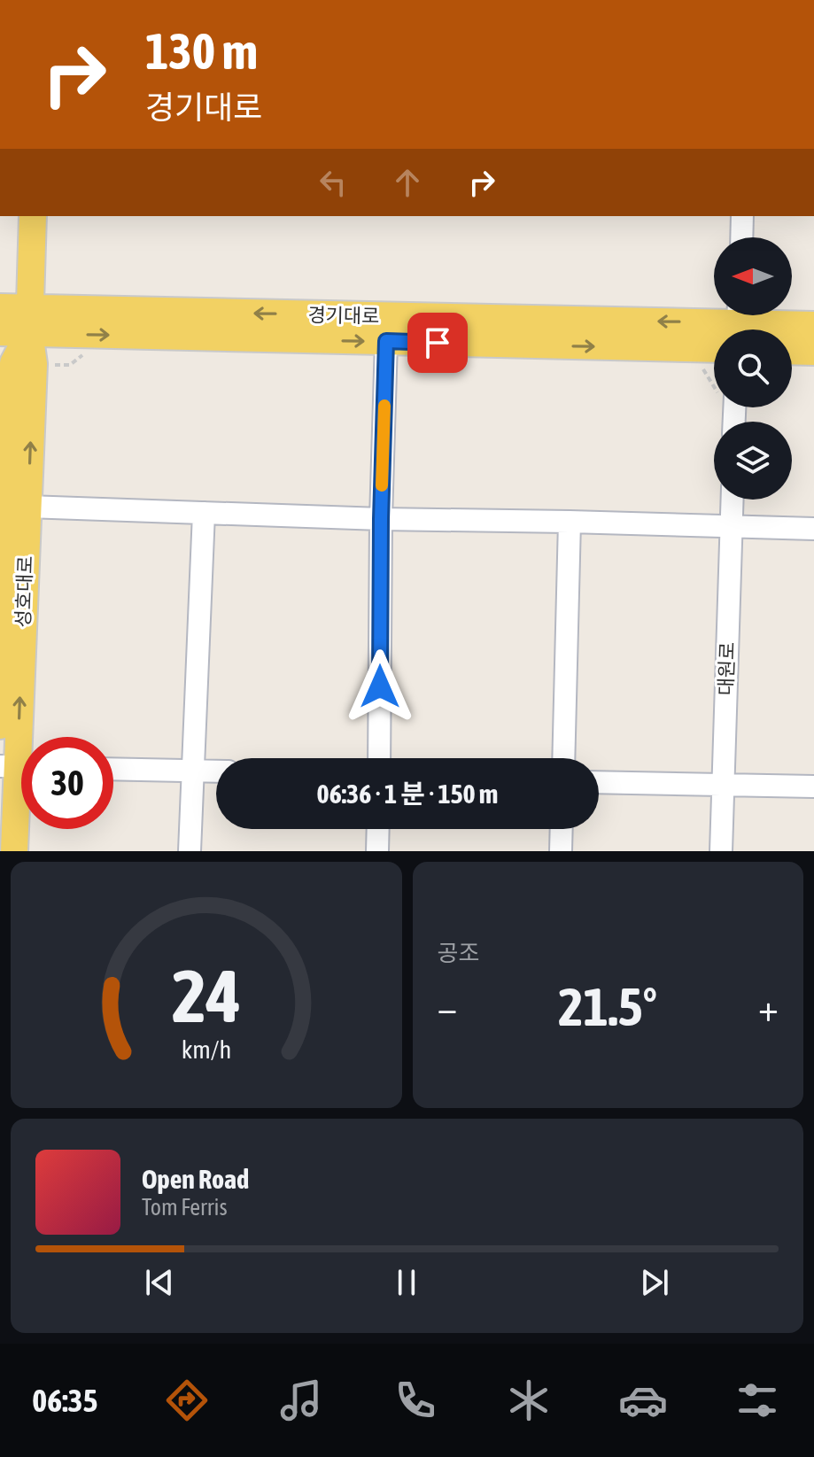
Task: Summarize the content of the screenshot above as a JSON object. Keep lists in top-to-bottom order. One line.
{"streets":{"main road":["경기대로","성호대로"],"street":["대원로"]},"crossings":[["경기대로","성호대로"]],"north":"left","page":{"turn":["130 m","경기대로"],"limit":"30","trip":"06:36 · 1 분 · 150 m","tile":"공조","heat":["−","21.5°","+"],"song":["Open Road","Tom Ferris"],"tabs":"06:35","gauge":["24","km/h"]}}
